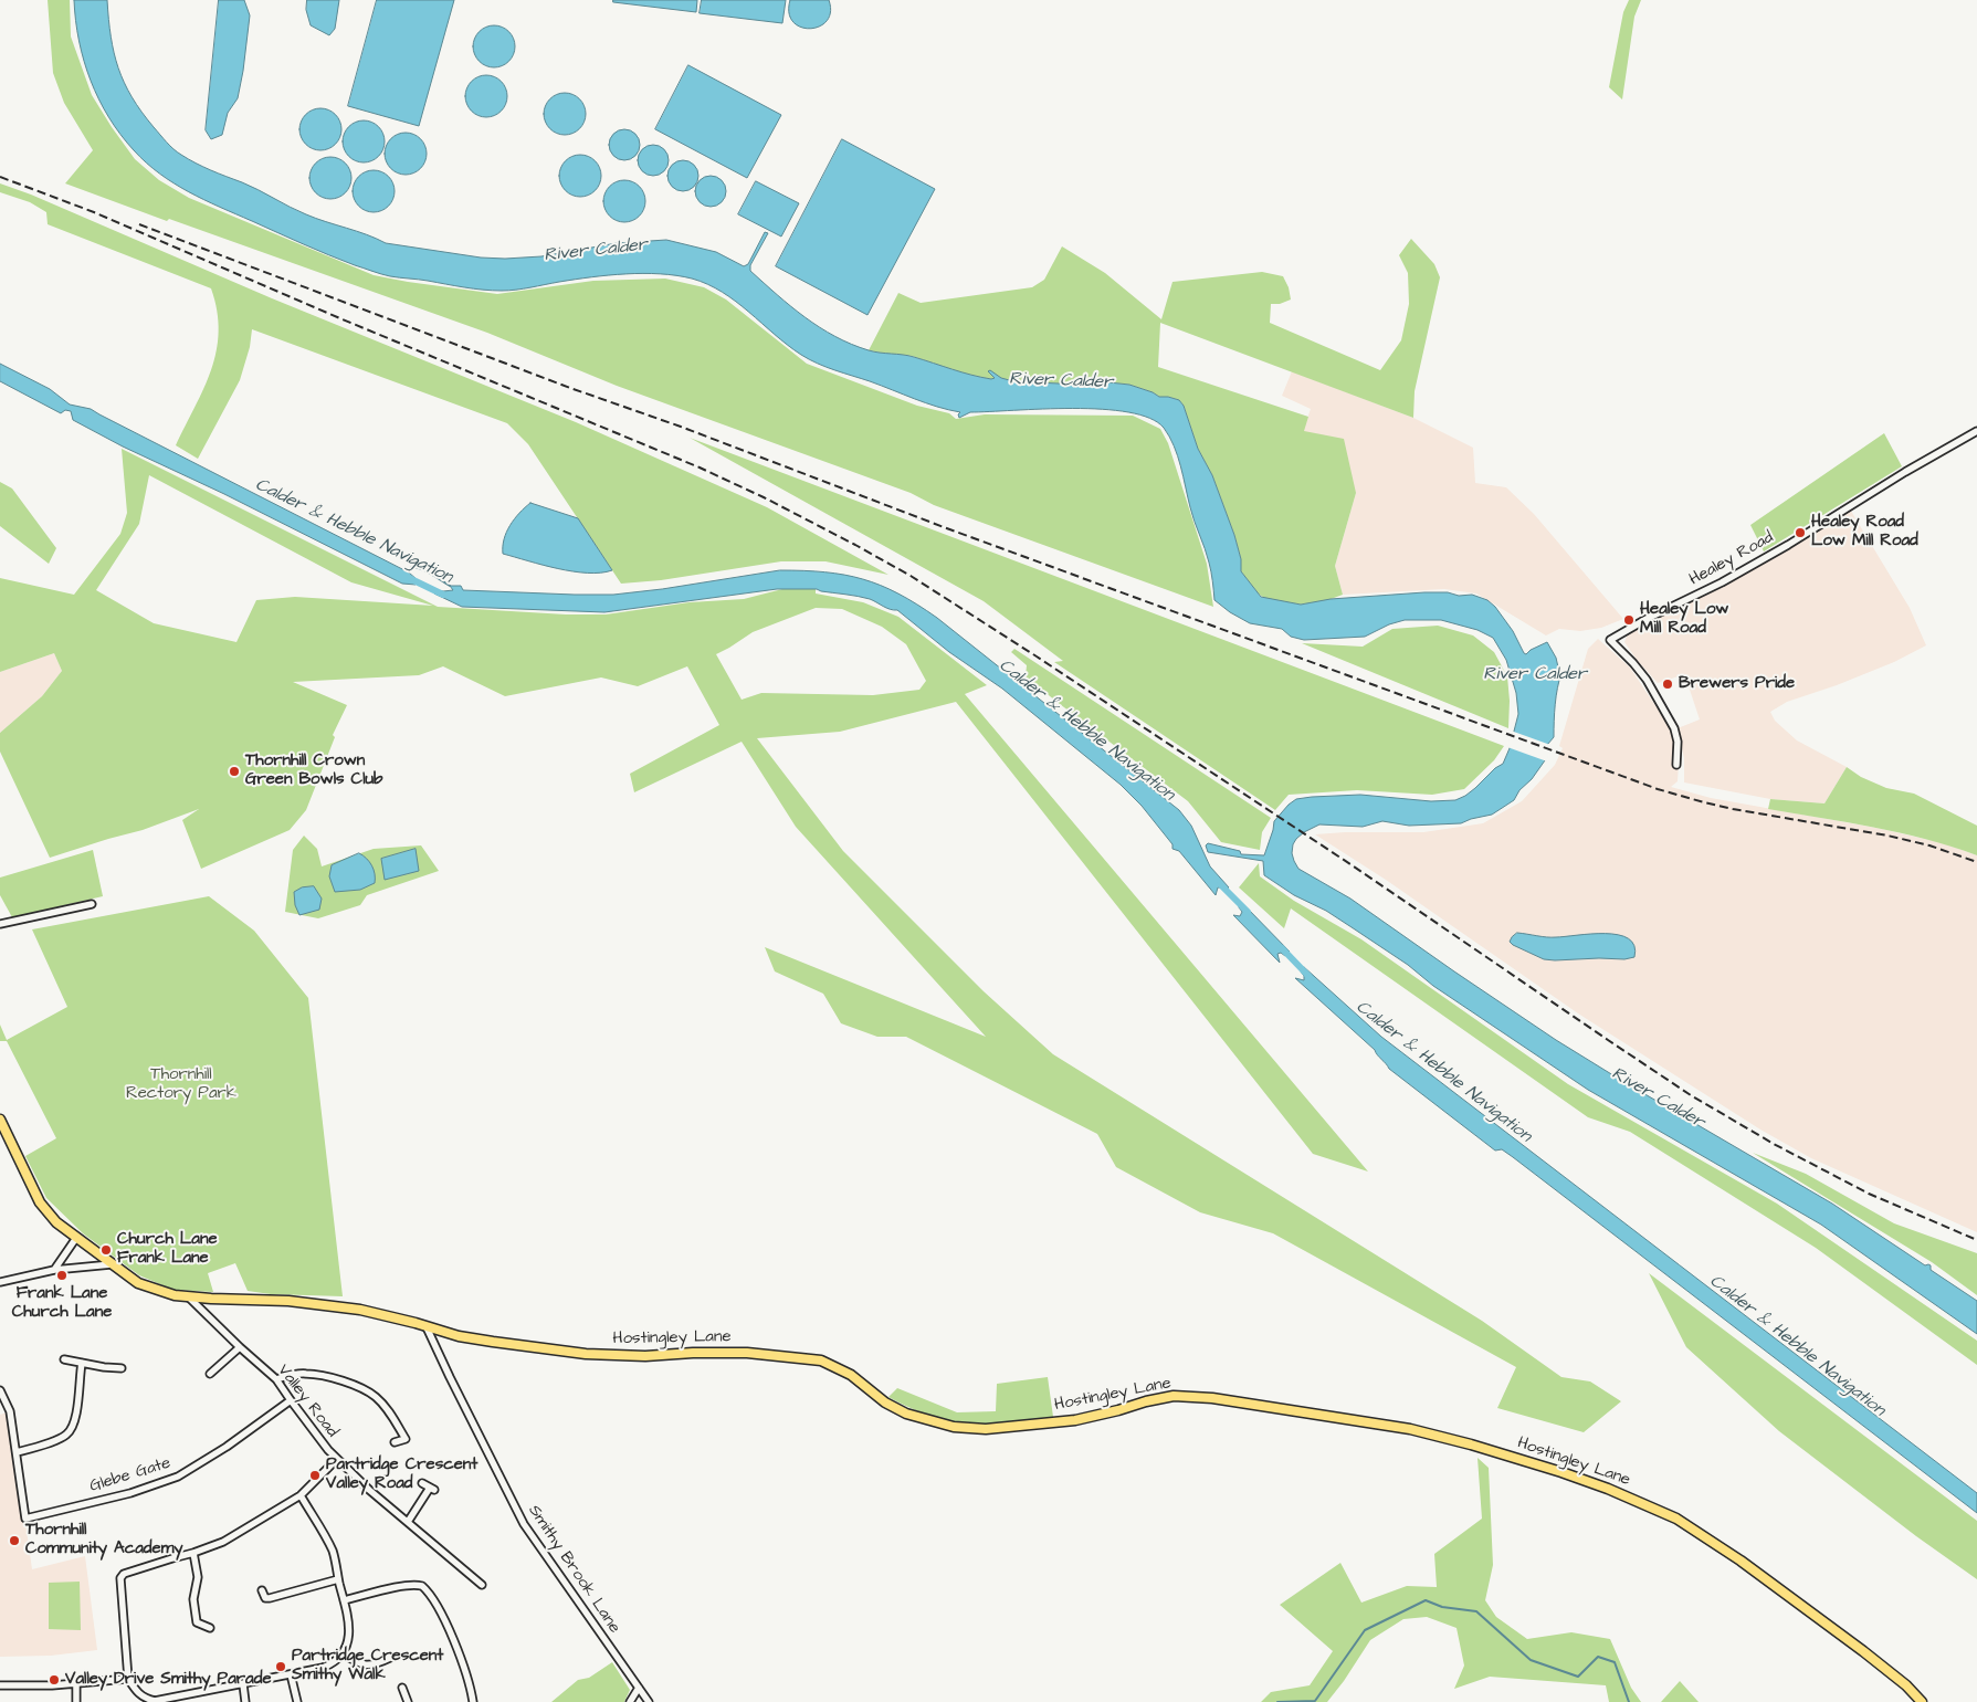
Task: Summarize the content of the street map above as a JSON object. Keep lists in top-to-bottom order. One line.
{"streets":{"main road":["Hostingley Lane"],"street":["Healey Road","Valley Road","Glebe Gate","Smithy Brook Lane"]},"crossings":[["Hostingley Lane","Valley Road"],["Hostingley Lane","Smithy Brook Lane"],["Valley Road","Glebe Gate"]],"water":["River Calder","Calder & Hebble Navigation"],"parks":["Thornhill Rectory Park"],"places":["Healey Road Low Mill Road","Healey Low Mill Road","Brewers Pride","Thornhill Crown Green Bowls Club","Church Lane Frank Lane","Frank Lane Church Lane","Partridge Crescent Valley Road","Thornhill Community Academy","Partridge Crescent Smithy Walk","Valley Drive Smithy Parade"]}
